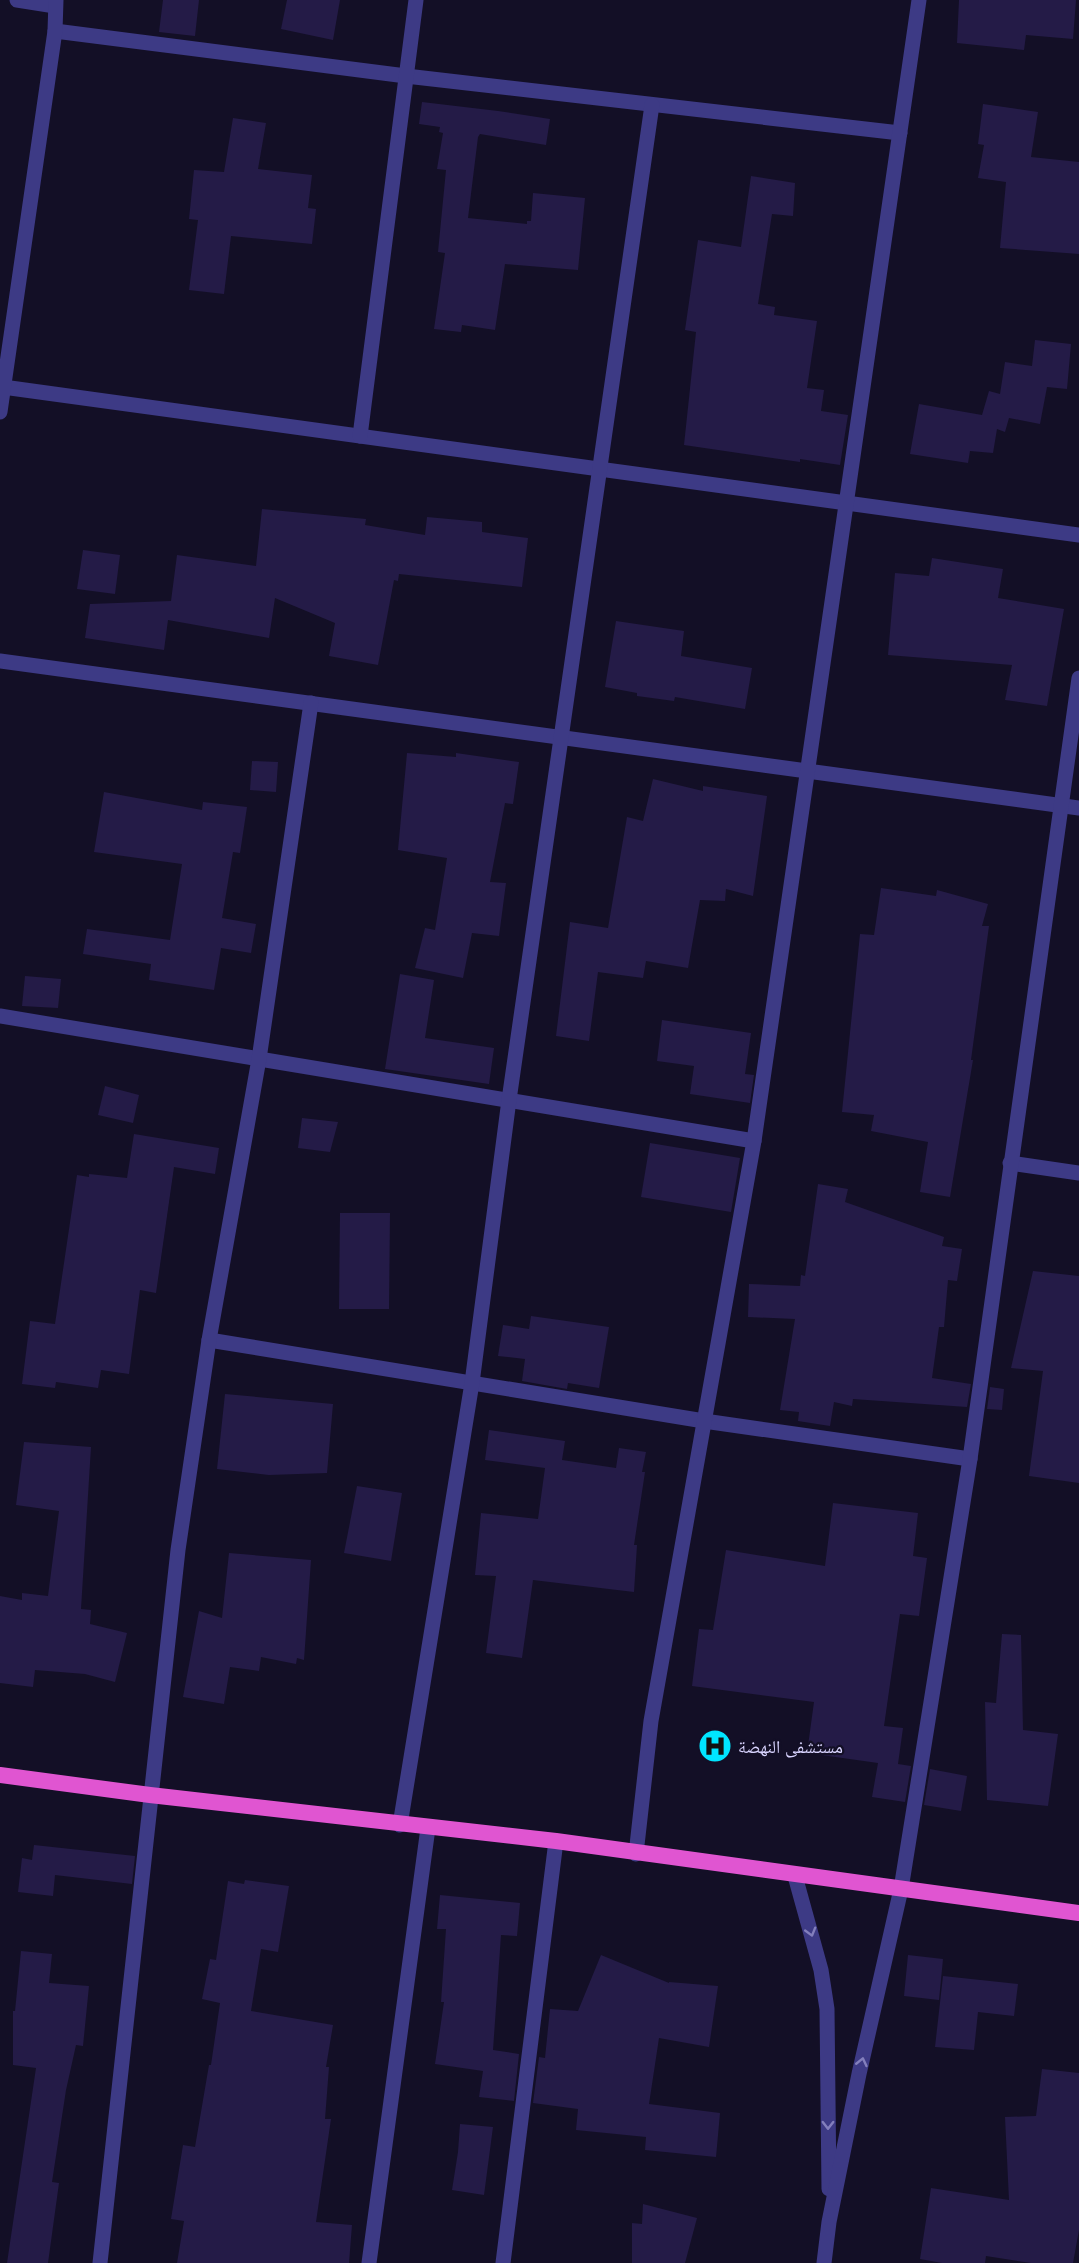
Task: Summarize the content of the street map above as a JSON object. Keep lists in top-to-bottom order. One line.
{"places":{"hospital":["مستشفى النهضة"]}}
